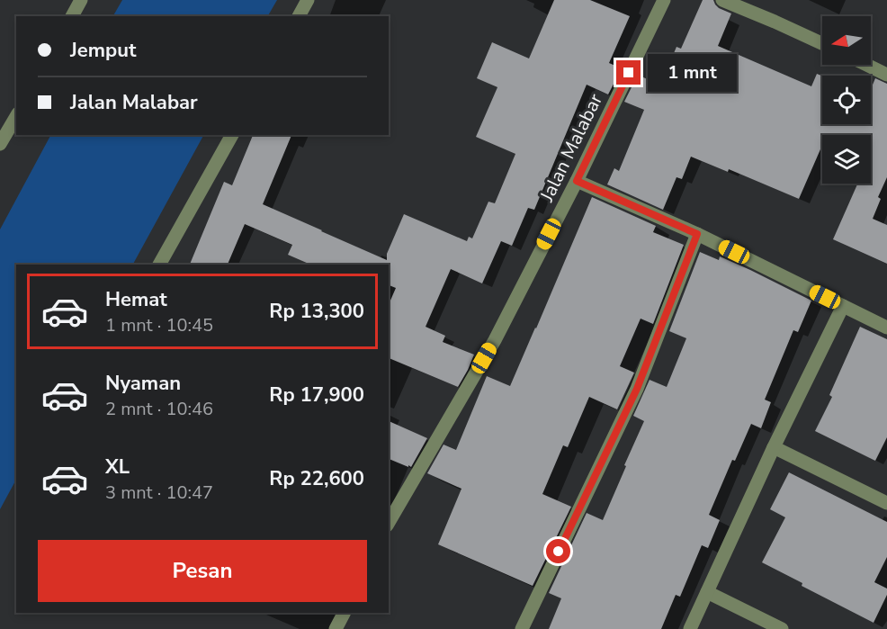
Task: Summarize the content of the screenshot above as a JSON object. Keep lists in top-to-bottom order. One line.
{"streets":{"street":["Jalan Malabar"]},"north":"left","page":{"banner":["Jemput","Jalan Malabar"],"bubble":"1 mnt","list":[{"name":"Hemat","note":"1 mnt · 10:45","value":"Rp 13,300"},{"name":"Nyaman","note":"2 mnt · 10:46","value":"Rp 17,900"},{"name":"XL","note":"3 mnt · 10:47","value":"Rp 22,600"}],"buttons":"Pesan"}}
